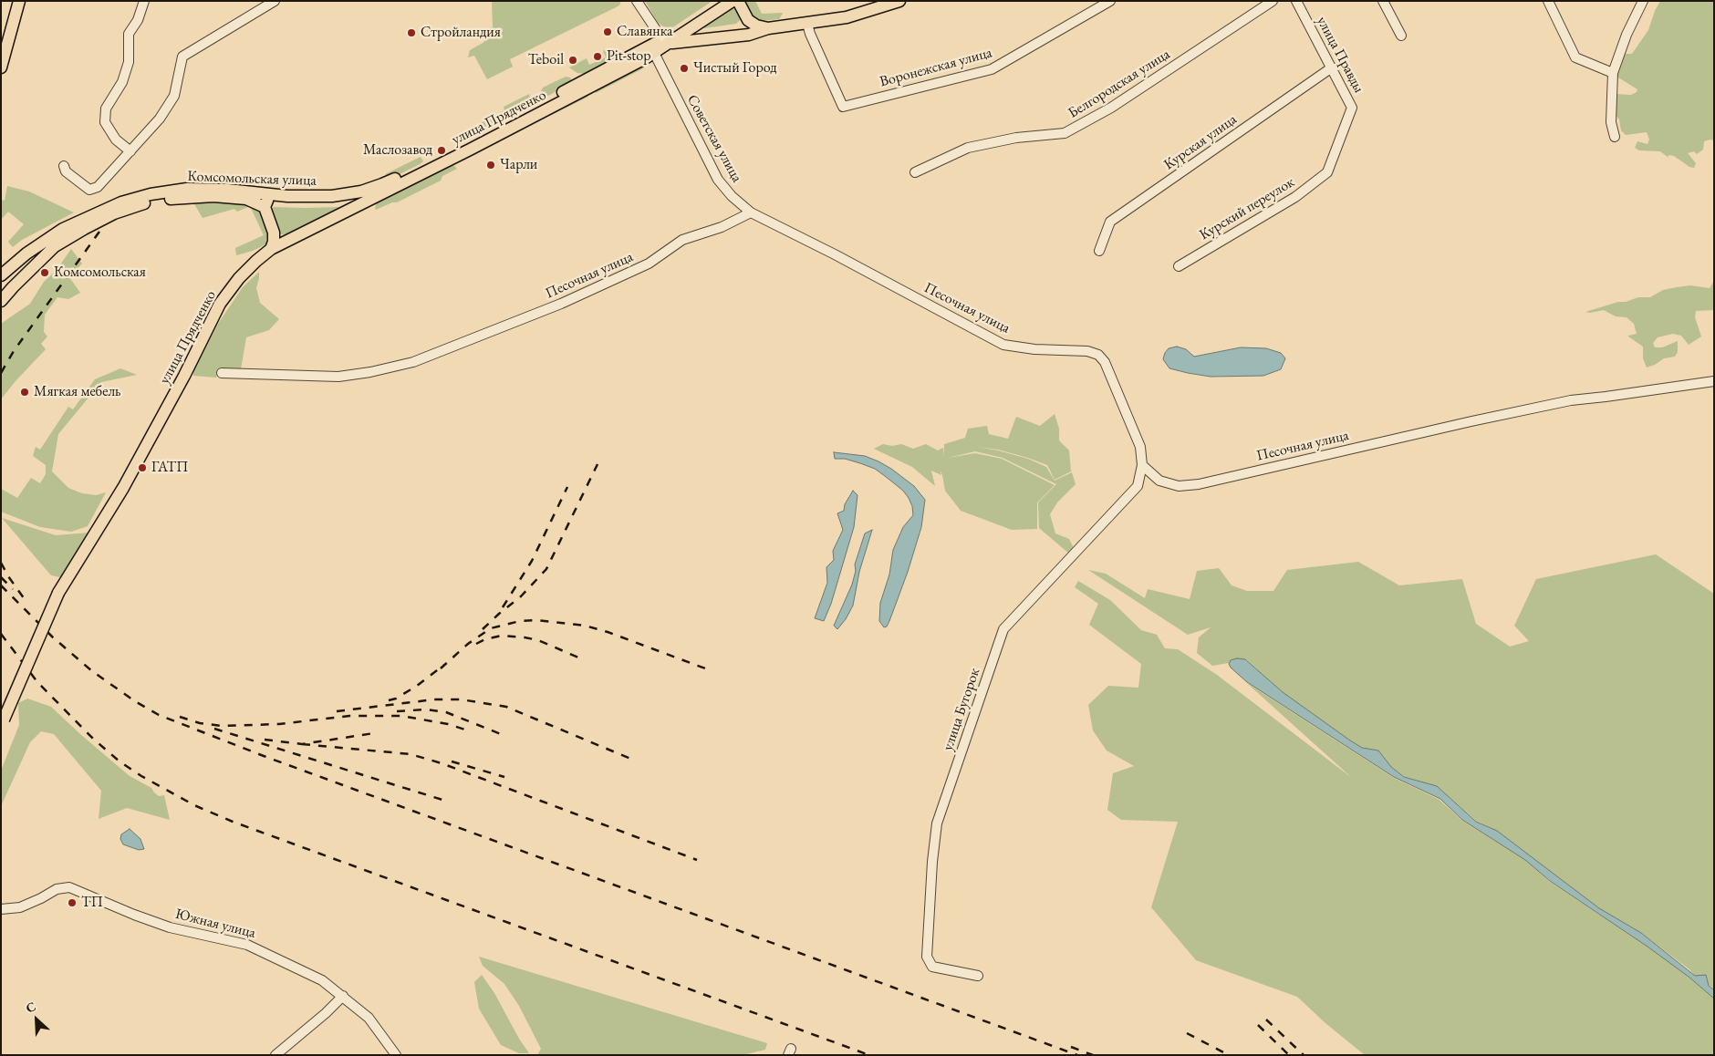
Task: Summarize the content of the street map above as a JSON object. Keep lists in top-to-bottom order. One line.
{"streets":{"main road":["улица Прядченко","Комсомольская улица"],"street":["улица Правды","Воронежская улица","Белгородская улица","Советская улица","Курская улица","Курский переулок","Песочная улица","улица Бугорок","Южная улица"]},"crossings":[["улица Правды","Курская улица"],["улица Правды","Курский переулок"],["Воронежская улица","улица Прядченко"],["улица Прядченко","Советская улица"],["улица Прядченко","Комсомольская улица"],["Советская улица","Песочная улица"],["Песочная улица","улица Бугорок"]],"places":["Славянка","Стройландия","Pit-stop","Teboil","Чистый Город","Маслозавод","Чарли","Комсомольская","Мягкая мебель","ГАТП","ТП"],"north":"top left"}
